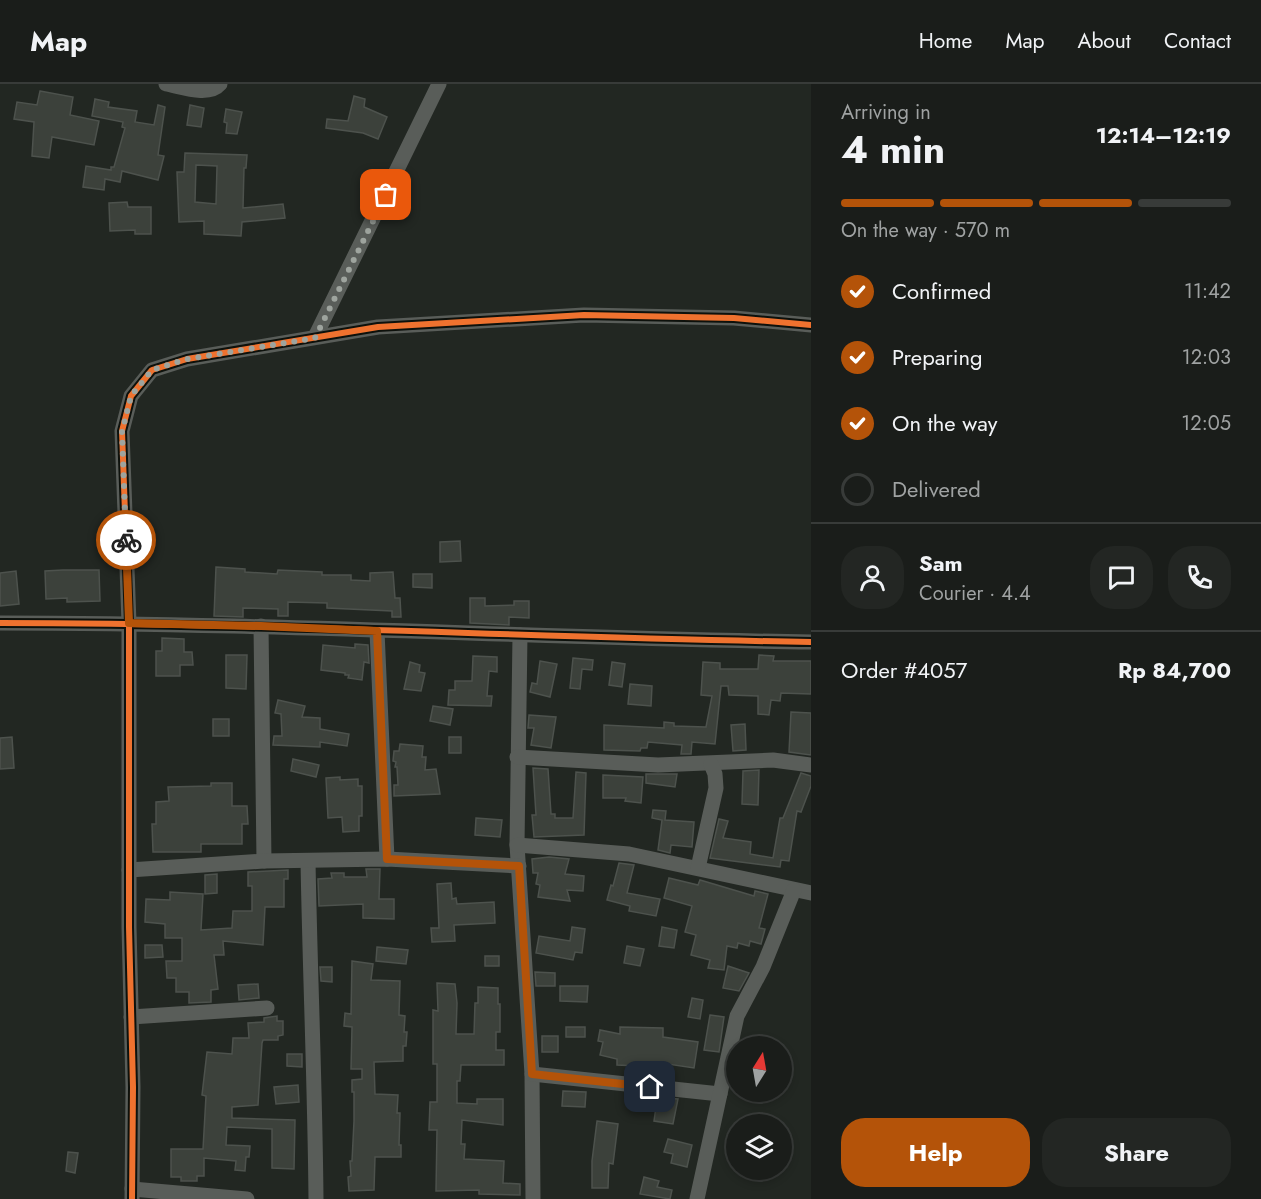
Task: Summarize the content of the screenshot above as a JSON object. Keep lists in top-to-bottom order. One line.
{"north":"top","page":{"header":"Map","nav":["Home","Map","About","Contact"],"heading":["4 min","Arriving in","12:14–12:19"],"panel":["Sam","Courier · 4.4","Order #4057","Rp 84,700"],"bar":"On the way · 570 m","list":[["Confirmed","11:42"],["Preparing","12:03"],["On the way","12:05"],"Delivered"],"buttons":["Help","Share"]}}
